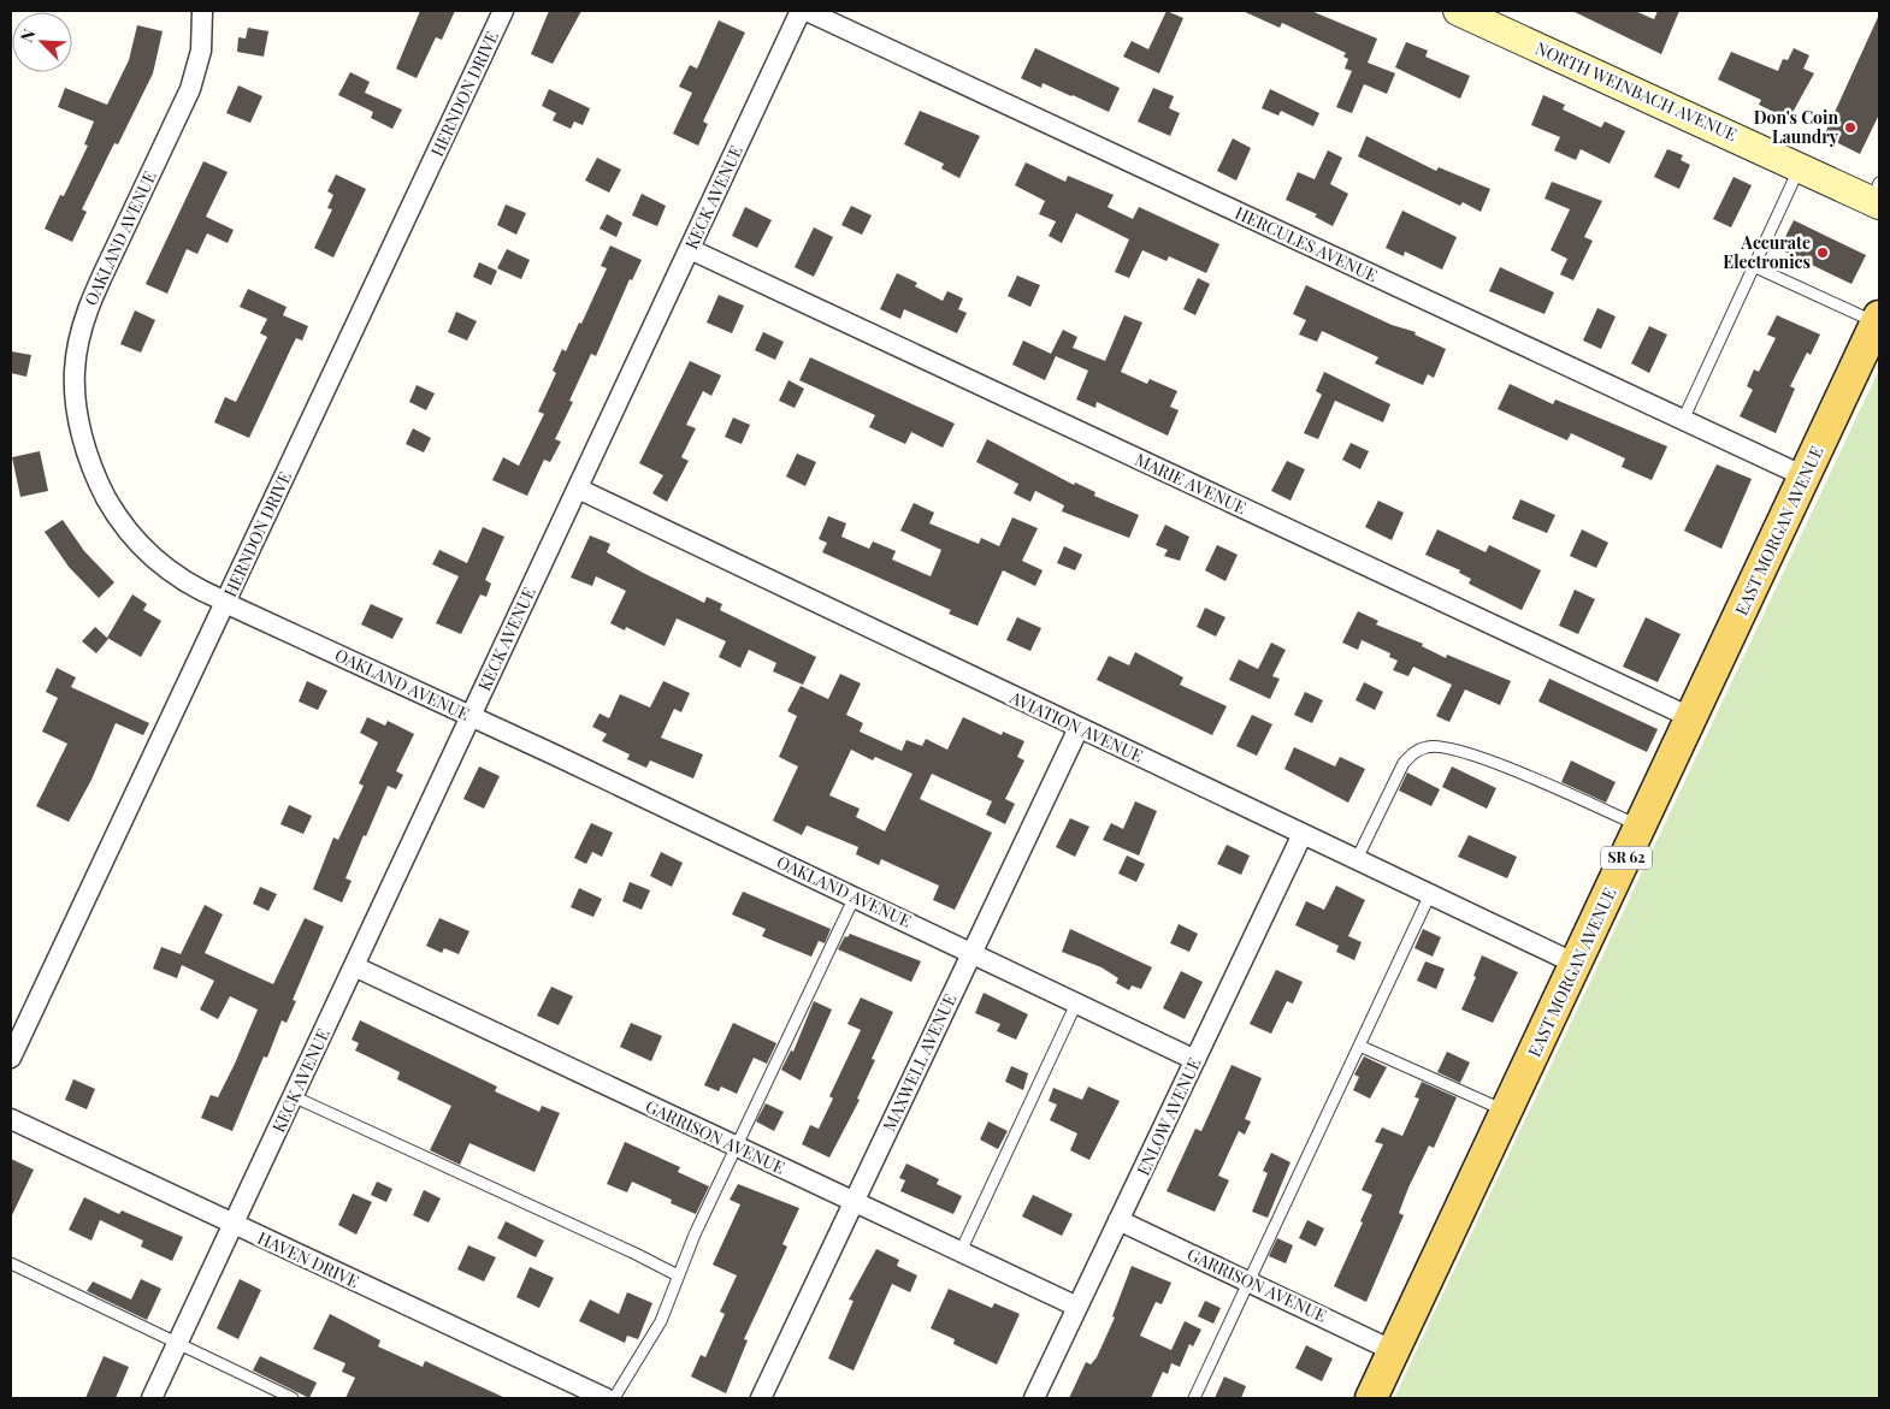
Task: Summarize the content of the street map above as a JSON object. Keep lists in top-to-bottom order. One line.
{"streets":{"main road":["NORTH WEINBACH AVENUE","EAST MORGAN AVENUE","SR 62"],"street":["HERNDON DRIVE","KECK AVENUE","OAKLAND AVENUE","HERCULES AVENUE","MARIE AVENUE","AVIATION AVENUE","MAXWELL AVENUE","ENLOW AVENUE","GARRISON AVENUE","HAVEN DRIVE"]},"crossings":[["HERNDON DRIVE","OAKLAND AVENUE"],["KECK AVENUE","OAKLAND AVENUE"],["KECK AVENUE","MARIE AVENUE"],["KECK AVENUE","AVIATION AVENUE"],["KECK AVENUE","GARRISON AVENUE"],["KECK AVENUE","HAVEN DRIVE"],["OAKLAND AVENUE","MAXWELL AVENUE"],["OAKLAND AVENUE","ENLOW AVENUE"],["HERCULES AVENUE","EAST MORGAN AVENUE"],["MARIE AVENUE","EAST MORGAN AVENUE"],["EAST MORGAN AVENUE","AVIATION AVENUE"],["EAST MORGAN AVENUE","GARRISON AVENUE"],["AVIATION AVENUE","MAXWELL AVENUE"],["AVIATION AVENUE","ENLOW AVENUE"],["MAXWELL AVENUE","GARRISON AVENUE"],["ENLOW AVENUE","GARRISON AVENUE"]],"places":["Don's Coin Laundry","Accurate Electronics"],"north":"top left"}
